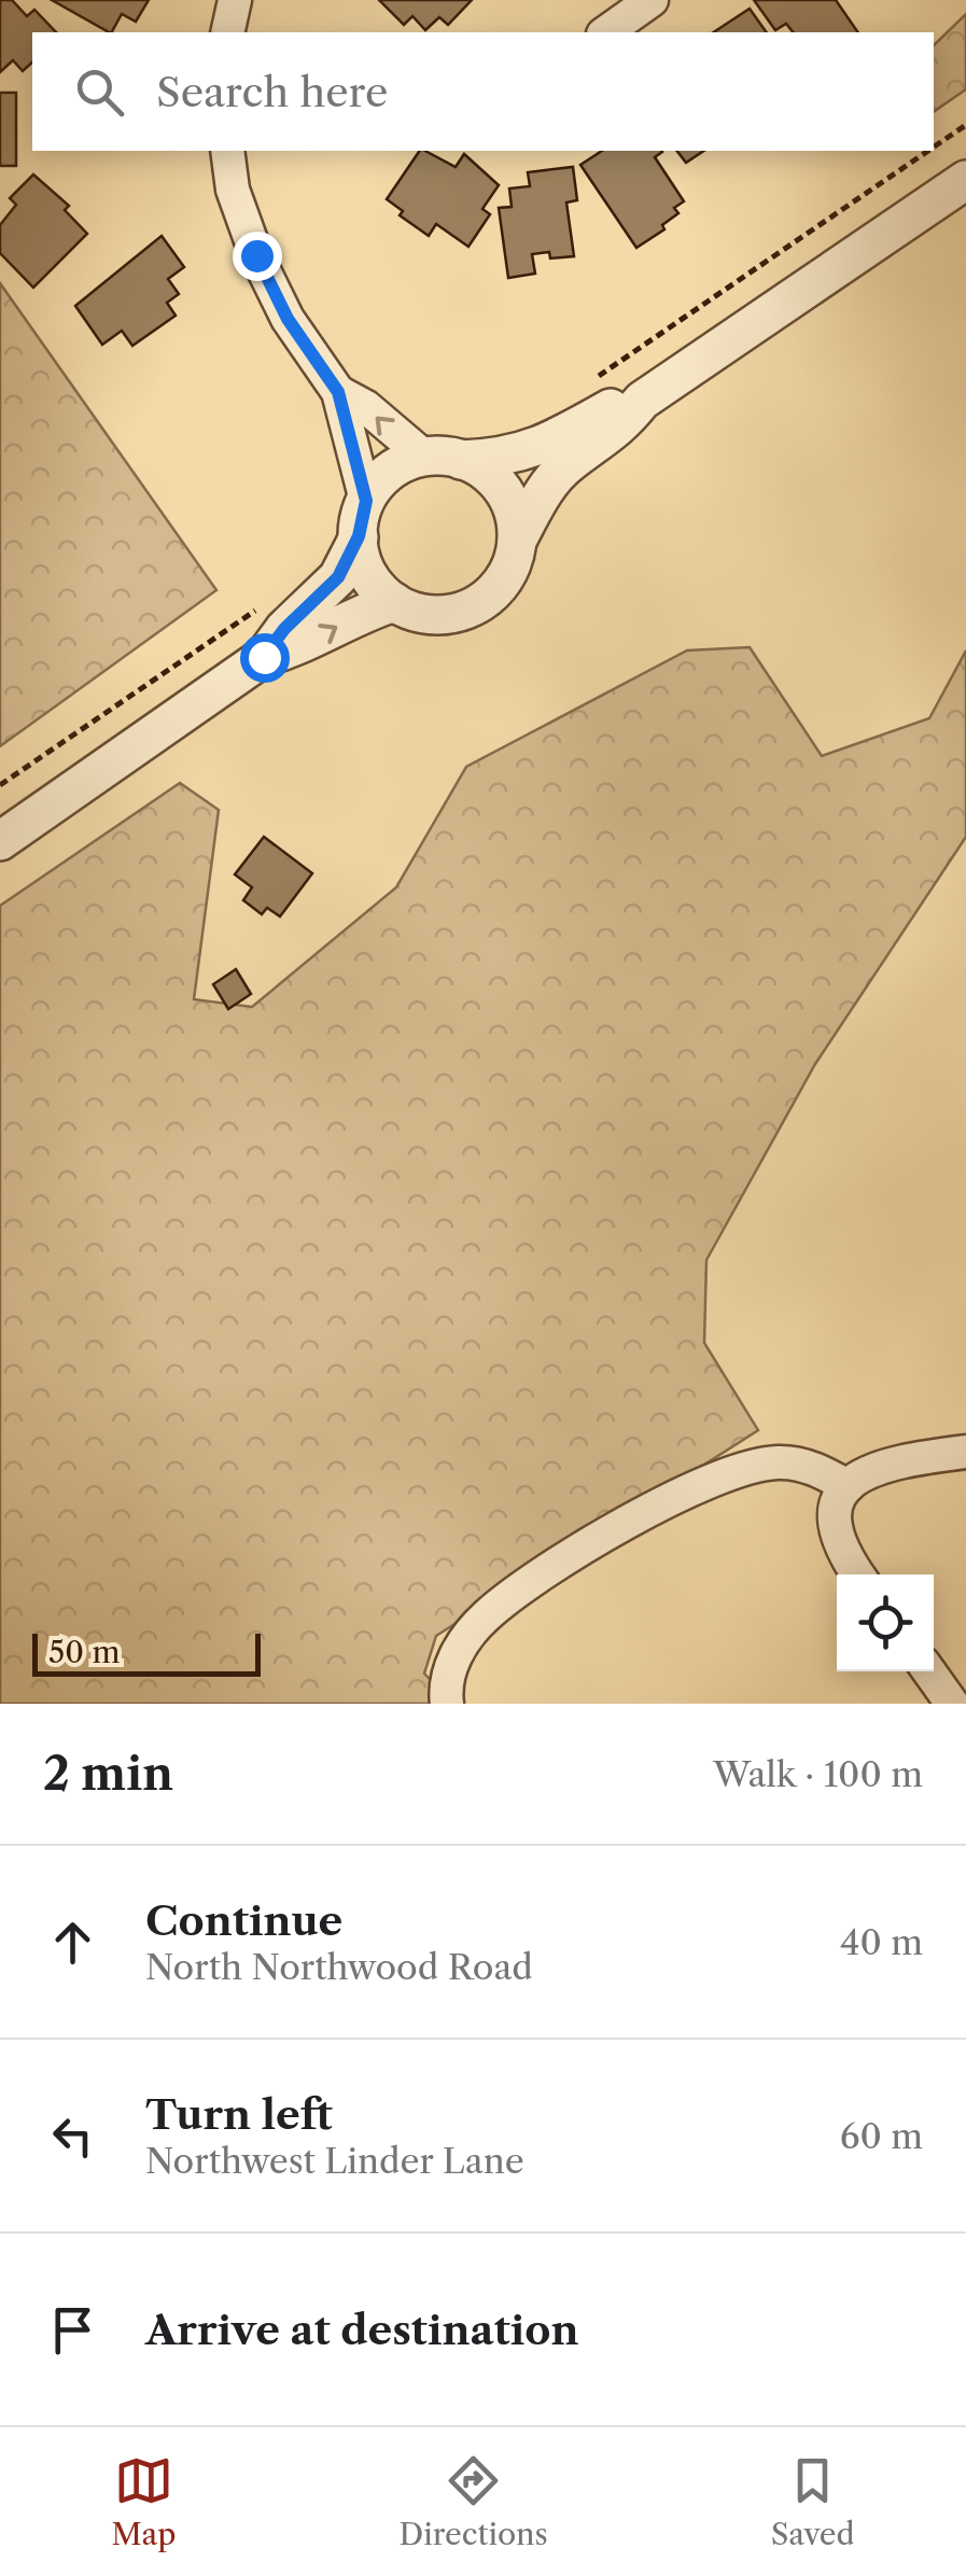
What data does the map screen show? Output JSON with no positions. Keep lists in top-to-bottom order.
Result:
{
  "scale_bar": "50 m",
  "page": {
    "search": "Search here",
    "scale": "50 m",
    "heading": ["2 min", "Walk · 100 m"],
    "list": [
      ["Continue", "North Northwood Road", "40 m"],
      ["Turn left", "Northwest Linder Lane", "60 m"],
      "Arrive at destination"
    ],
    "nav": ["Map", "Directions", "Saved"]
  }
}
